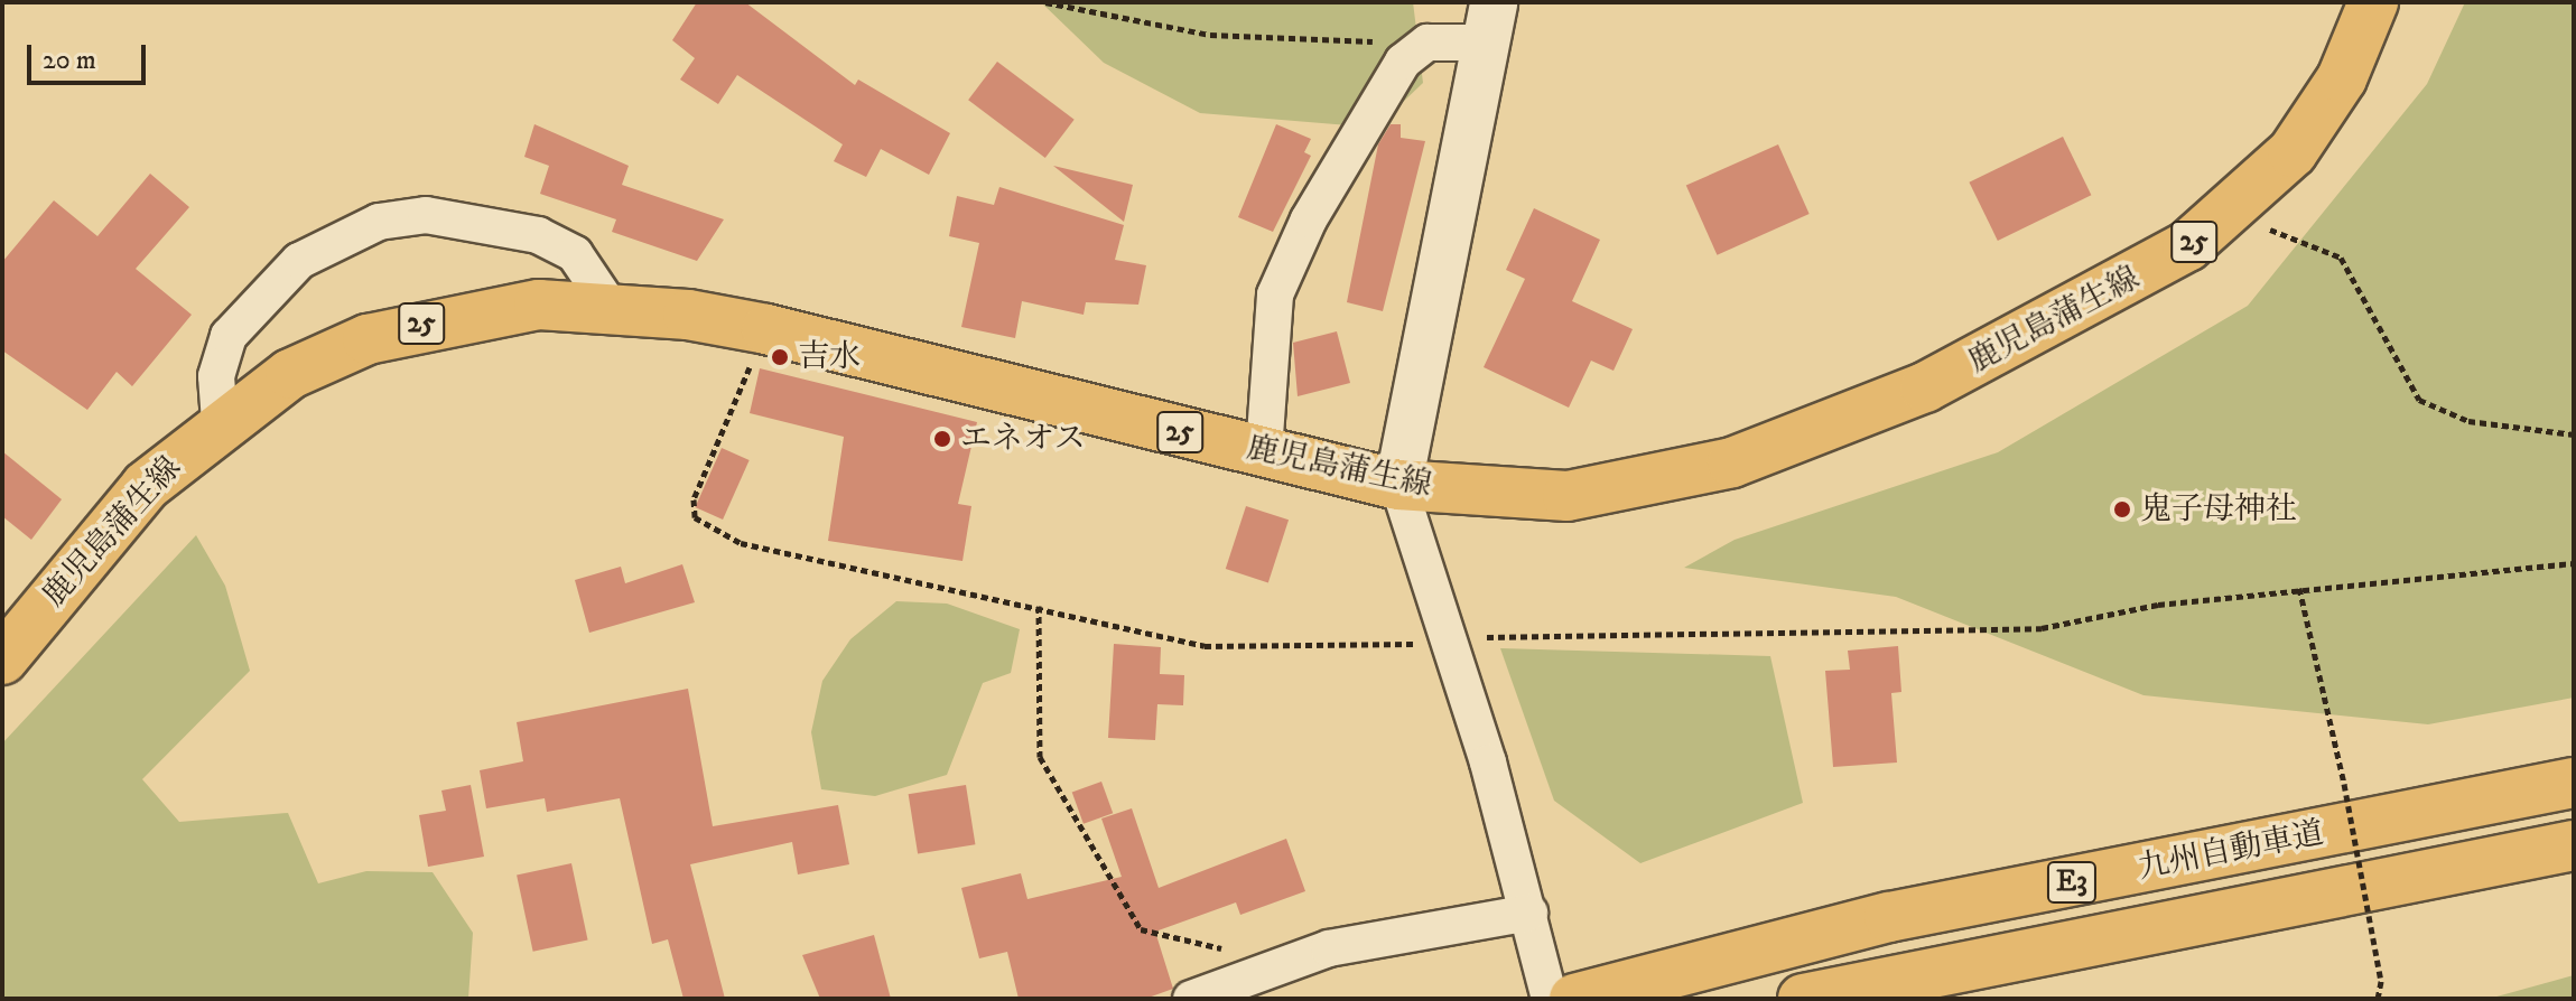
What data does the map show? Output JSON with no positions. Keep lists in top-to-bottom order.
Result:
{
  "streets": {
    "main road": [
      "25",
      "鹿児島蒲生線",
      "九州自動車道",
      "E3"
    ]
  },
  "places": ["吉水", "エネオス", "鬼子母神社"],
  "scale_bar": "20 m"
}
